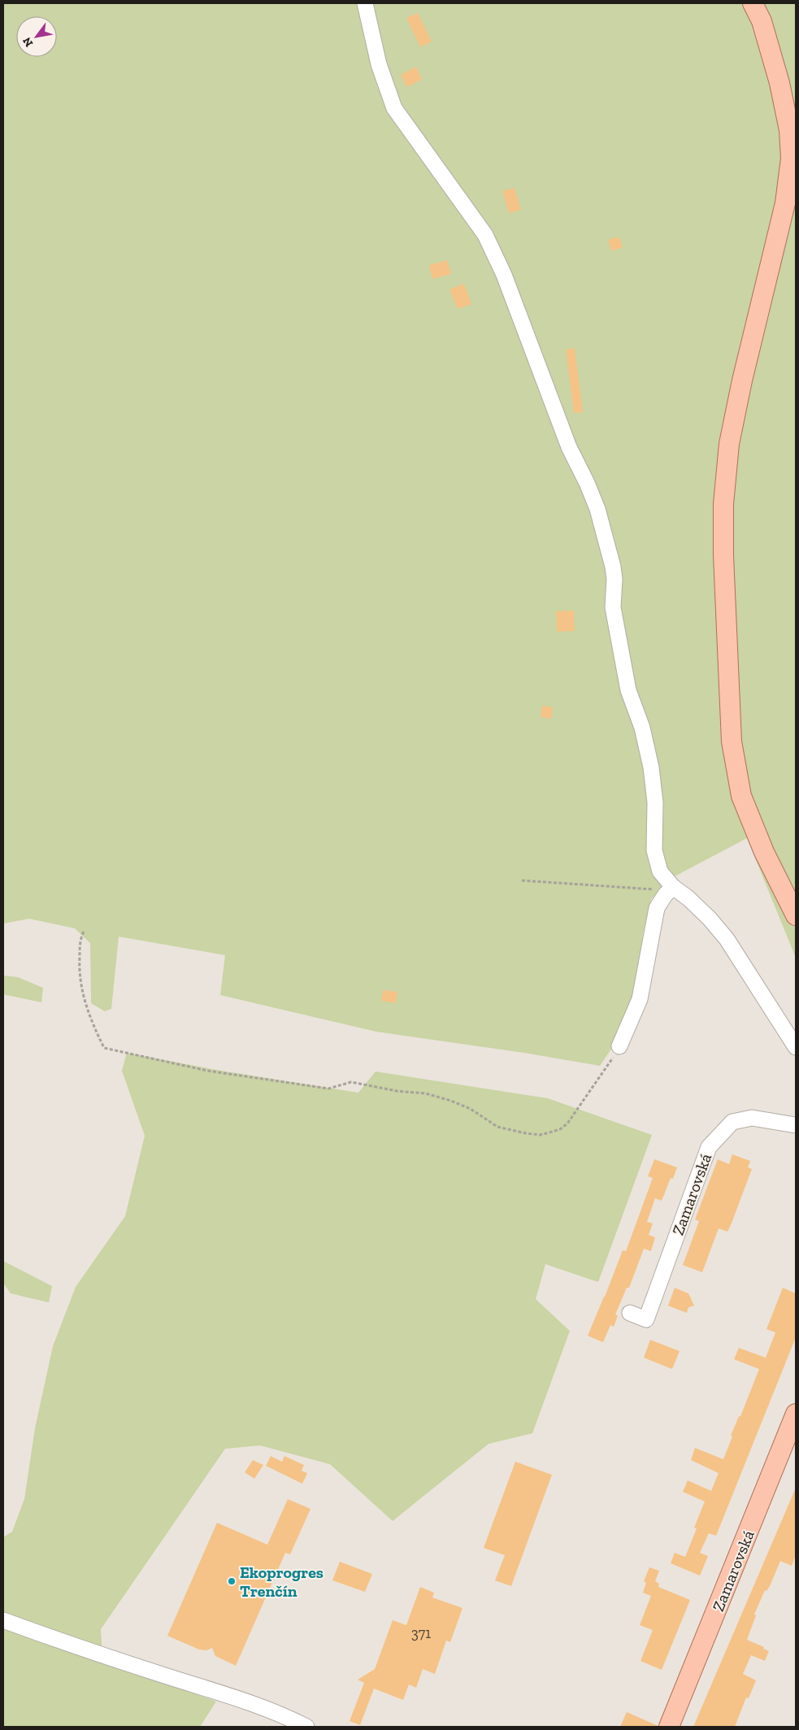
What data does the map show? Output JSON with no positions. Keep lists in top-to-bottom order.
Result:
{
  "streets": {
    "main road": ["Zamarovská"]
  },
  "places": ["Ekoprogres Trenčín"],
  "house_numbers": ["371"],
  "north": "bottom left"
}
